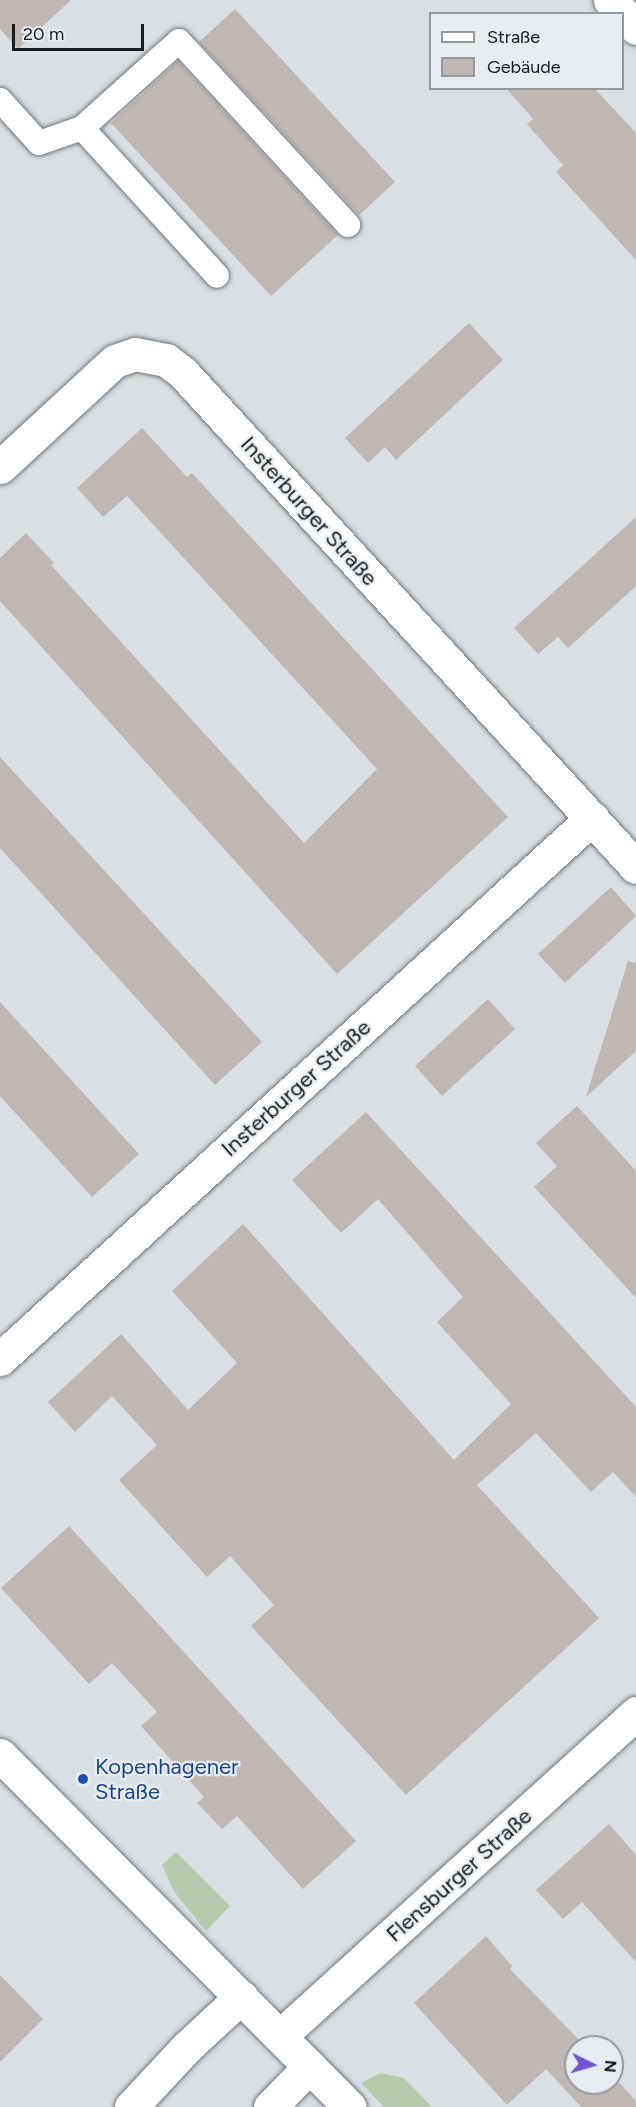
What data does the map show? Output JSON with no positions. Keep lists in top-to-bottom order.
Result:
{
  "streets": {
    "street": ["Insterburger Straße", "Flensburger Straße"]
  },
  "places": ["Kopenhagener Straße"],
  "legend": ["Straße", "Gebäude"],
  "scale_bar": "20 m",
  "north": "right"
}
